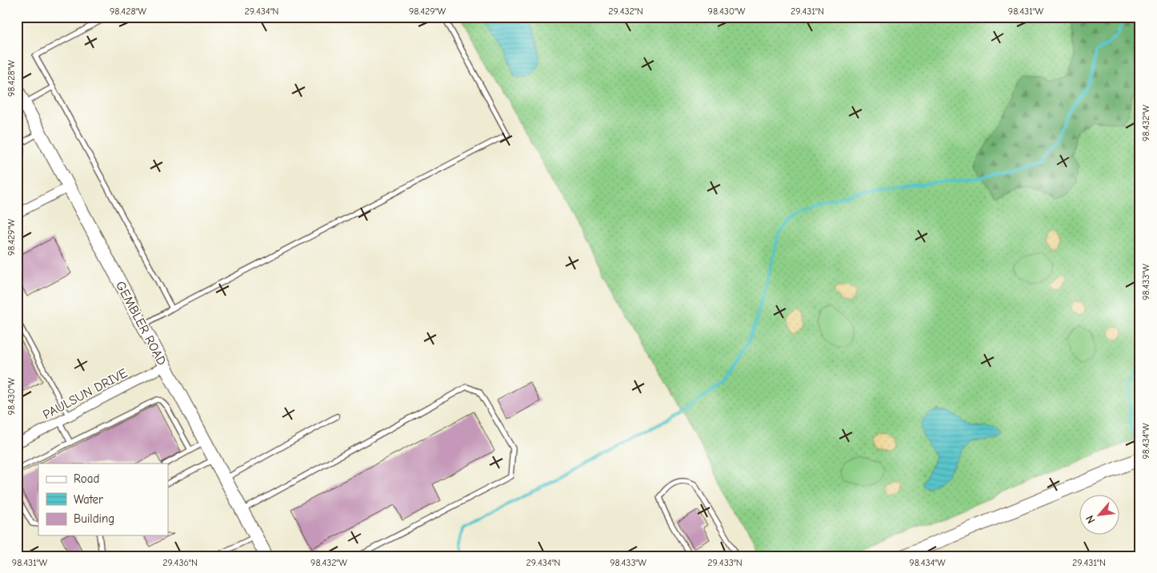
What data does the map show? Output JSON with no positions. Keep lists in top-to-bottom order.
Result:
{
  "streets": {
    "main road": ["GEMBLER ROAD"],
    "street": ["PAULSUN DRIVE"]
  },
  "crossings": [
    ["GEMBLER ROAD", "PAULSUN DRIVE"]
  ],
  "legend": ["Road", "Water", "Building"],
  "north": "bottom left",
  "coordinates": [
    "98.428°W",
    "29.434°N",
    "98.429°W",
    "29.432°N",
    "98.430°W",
    "29.431°N",
    "98.431°W",
    "98.432°W",
    "98.433°W",
    "98.434°W",
    "29.436°N",
    "29.433°N"
  ]
}
